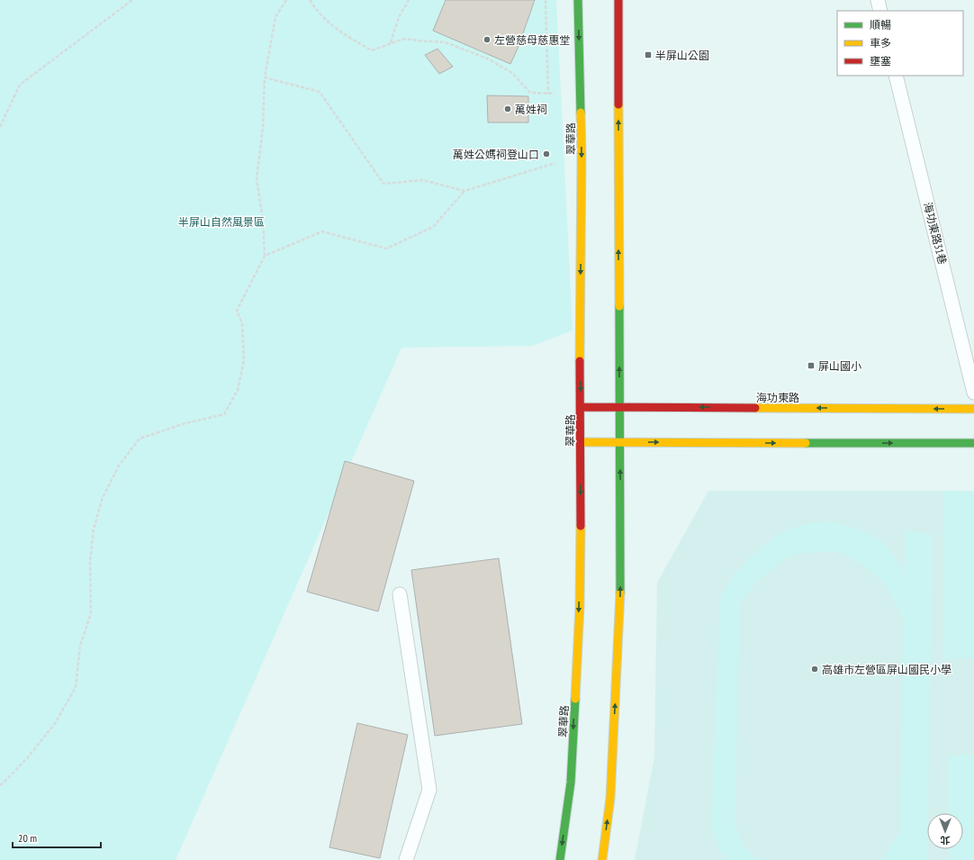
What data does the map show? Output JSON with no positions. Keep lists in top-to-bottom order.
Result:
{
  "streets": {
    "main road": ["翠華路", "海功東路"],
    "lane": ["海功東路31巷"]
  },
  "crossings": [
    ["翠華路", "海功東路"]
  ],
  "parks": ["半屏山自然風景區"],
  "places": {
    "other": [
      "左營慈母慈惠堂",
      "萬姓祠",
      "萬姓公媽祠登山口",
      "高雄市左營區屏山國民小學"
    ],
    "transit": ["半屏山公園", "屏山國小"]
  },
  "legend": ["順暢", "車多", "壅塞"],
  "scale_bar": "20 m",
  "north": "bottom"
}
